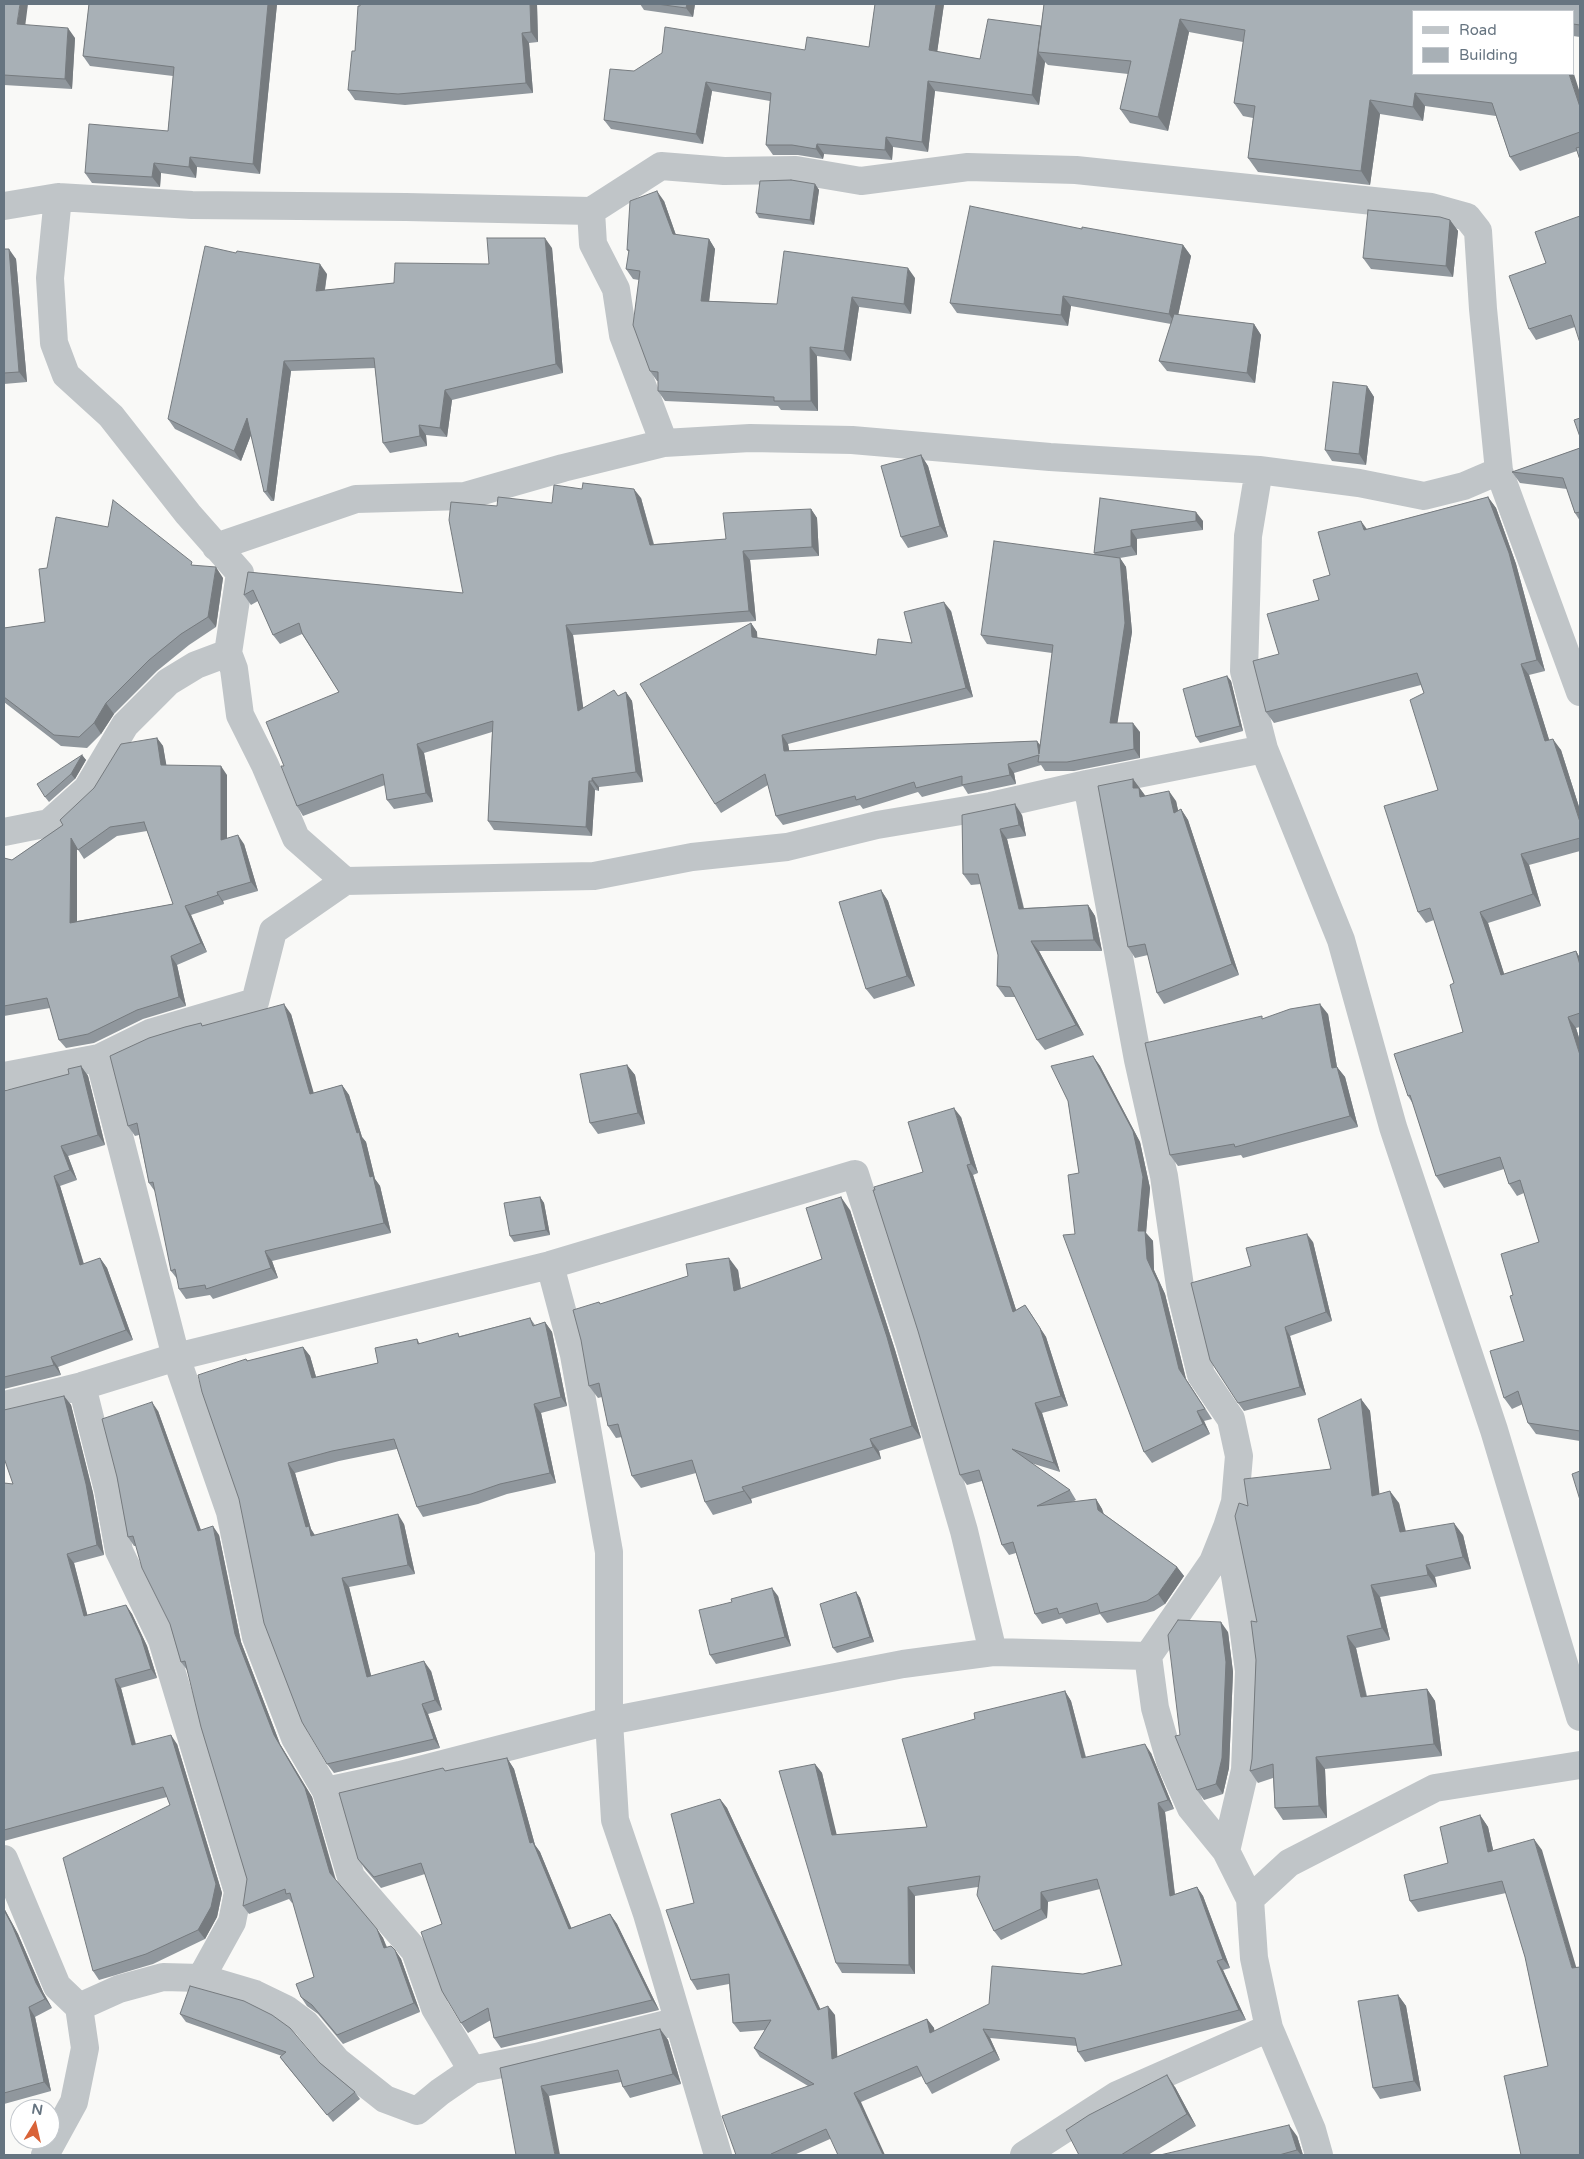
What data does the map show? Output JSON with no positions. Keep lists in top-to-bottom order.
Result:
{
  "legend": ["Road", "Building"],
  "north": "top"
}
